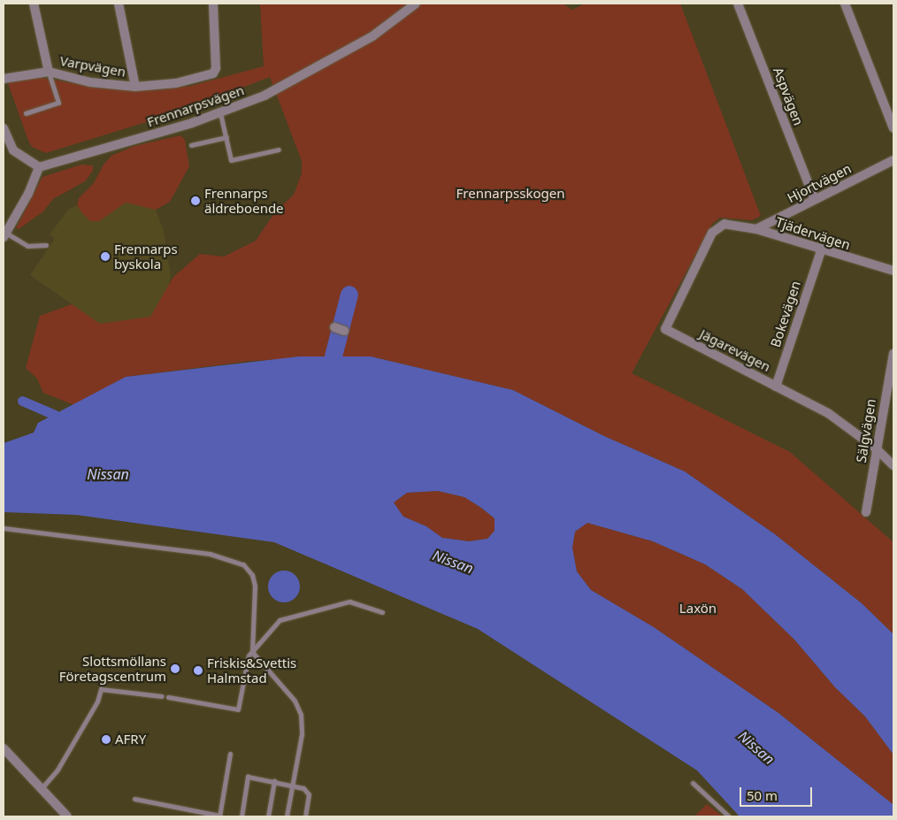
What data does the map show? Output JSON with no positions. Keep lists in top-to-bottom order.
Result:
{
  "streets": {
    "street": [
      "Varpvägen",
      "Aspvägen",
      "Frennarpsvägen",
      "Hjortvägen",
      "Tjädervägen",
      "Bokevägen",
      "Jägarevägen",
      "Sälgvägen"
    ]
  },
  "crossings": [
    ["Aspvägen", "Hjortvägen"],
    ["Hjortvägen", "Tjädervägen"],
    ["Tjädervägen", "Bokevägen"],
    ["Tjädervägen", "Jägarevägen"],
    ["Bokevägen", "Jägarevägen"],
    ["Jägarevägen", "Sälgvägen"]
  ],
  "water": ["Nissan"],
  "parks": ["Frennarpsskogen", "Laxön"],
  "places": [
    "Frennarps äldreboende",
    "Frennarps byskola",
    "Slottsmöllans Företagscentrum",
    "Friskis&Svettis Halmstad",
    "AFRY"
  ],
  "scale_bar": "50 m"
}
